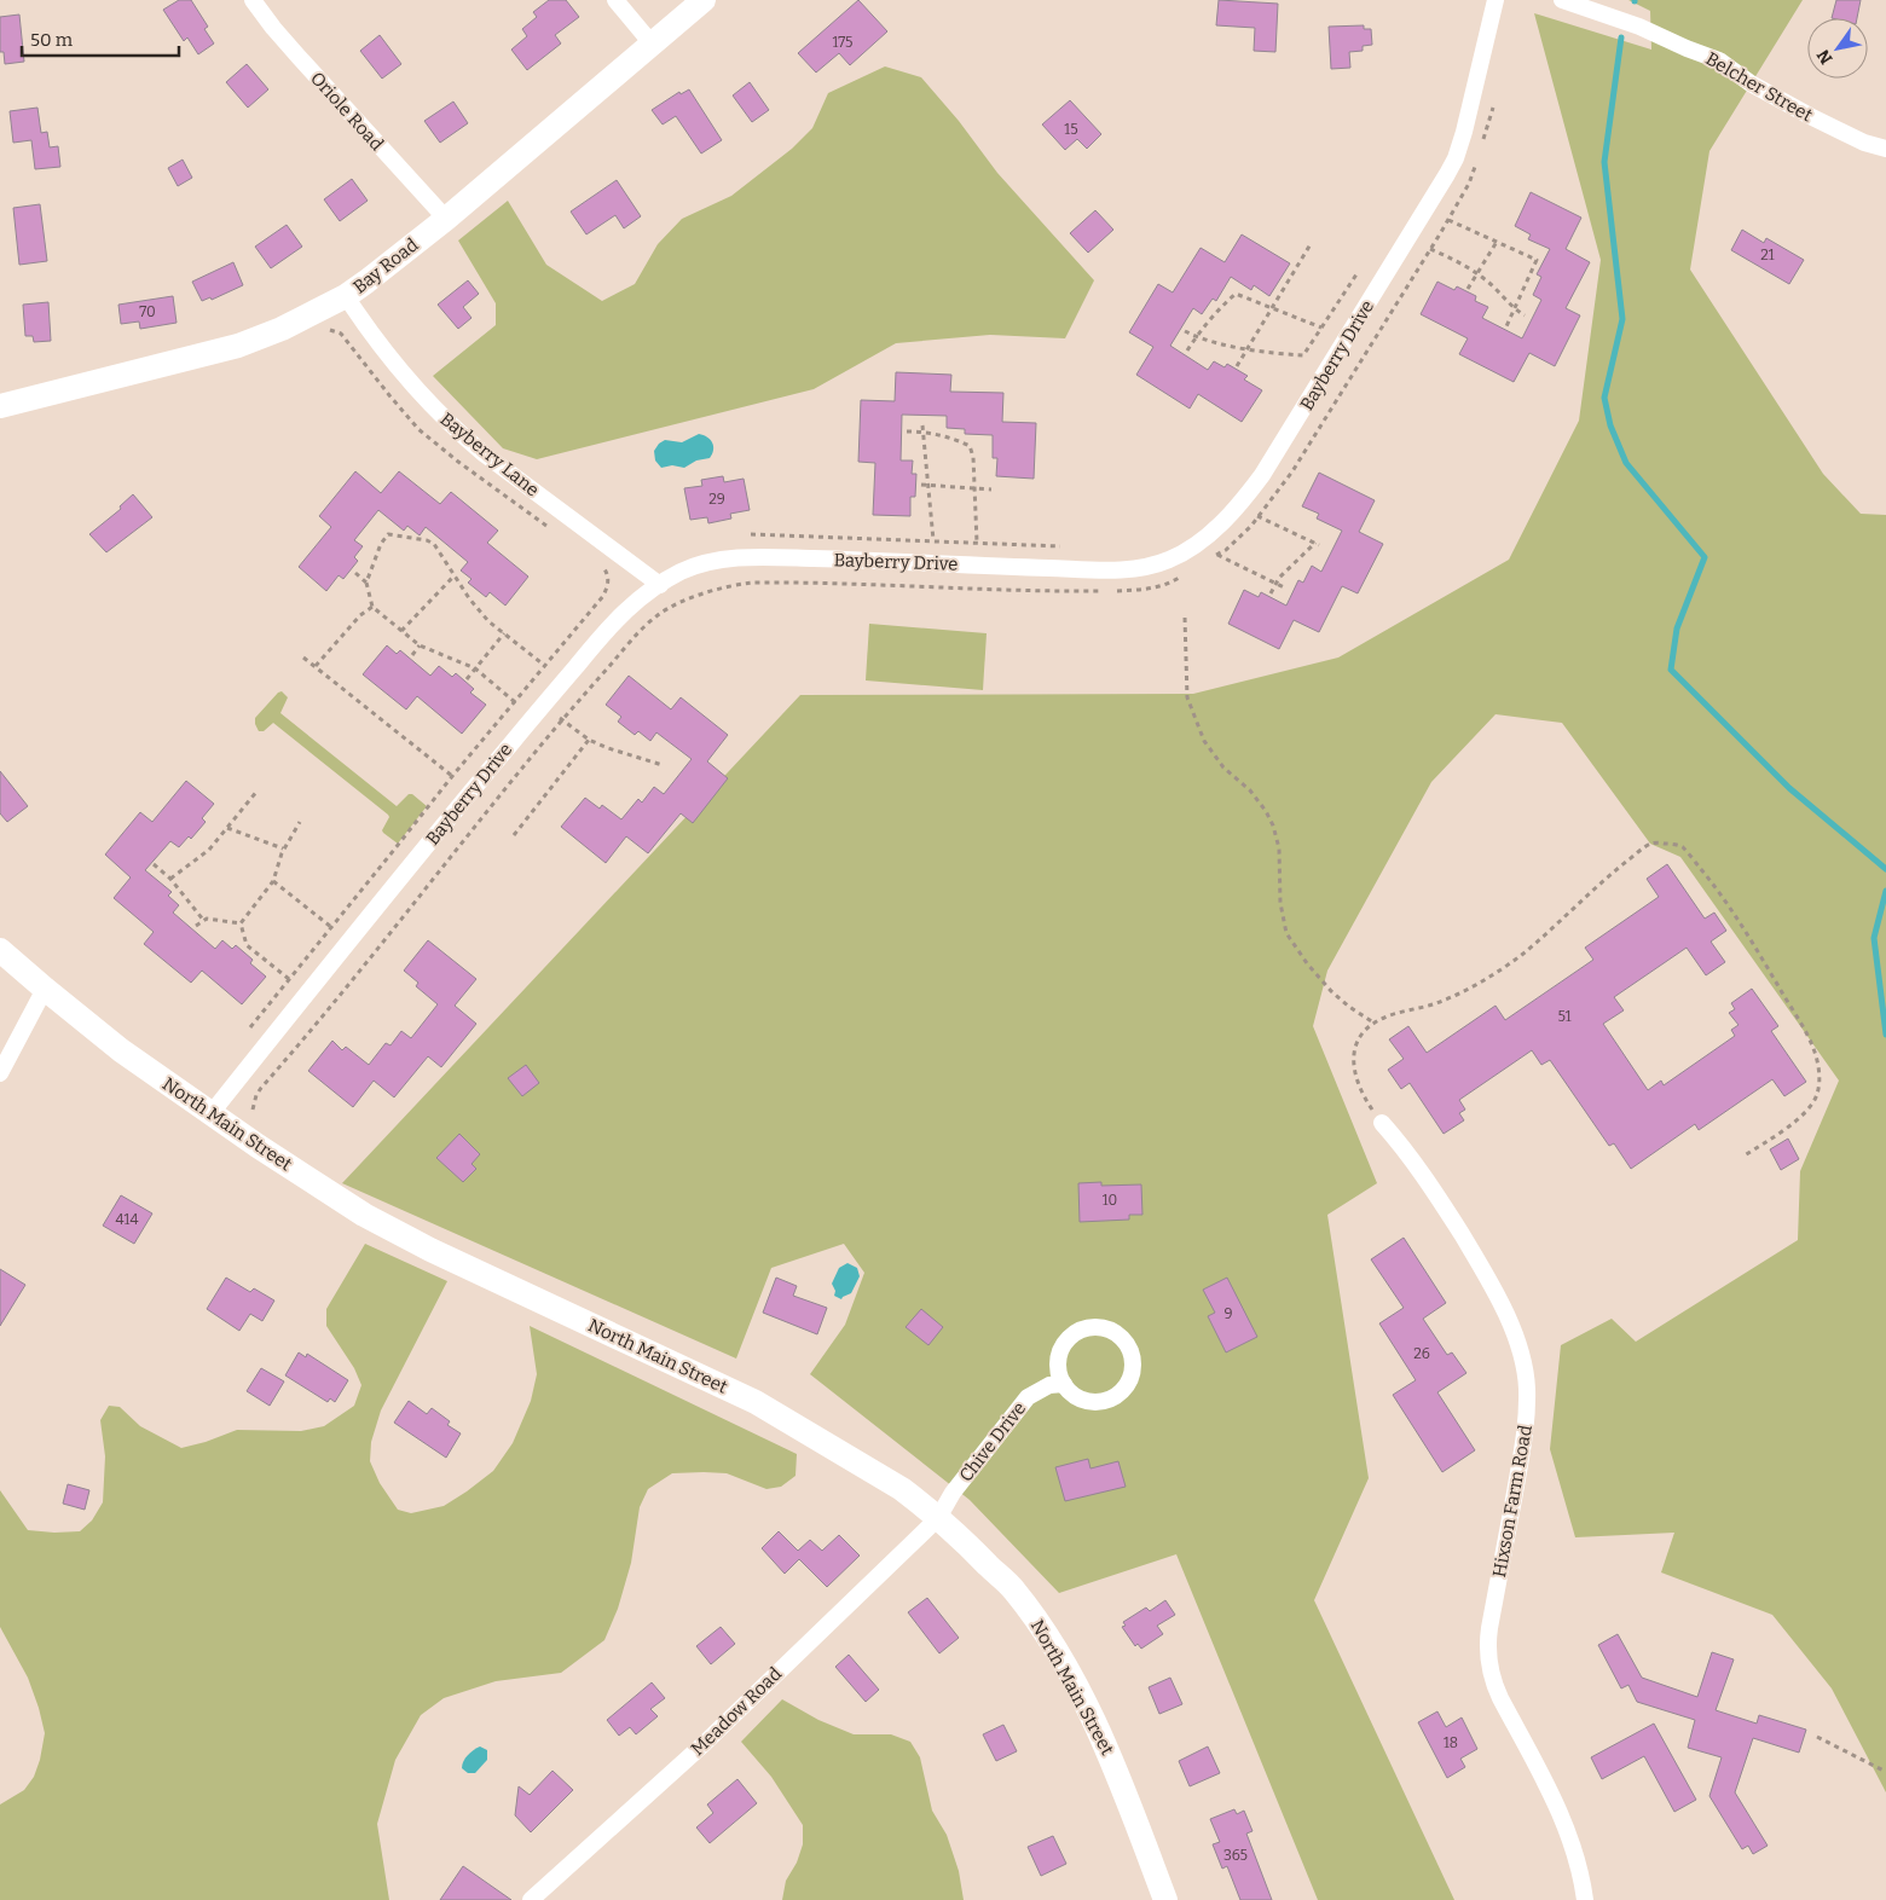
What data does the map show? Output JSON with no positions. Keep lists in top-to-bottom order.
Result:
{
  "streets": {
    "main road": ["Bay Road", "North Main Street"],
    "street": [
      "Belcher Street",
      "Oriole Road",
      "Bayberry Drive",
      "Bayberry Lane",
      "Chive Drive",
      "Hixson Farm Road",
      "Meadow Road"
    ]
  },
  "crossings": [
    ["Oriole Road", "Bay Road"],
    ["Bay Road", "Bayberry Lane"],
    ["Bayberry Drive", "Bayberry Lane"],
    ["Bayberry Drive", "North Main Street"],
    ["North Main Street", "Chive Drive"],
    ["North Main Street", "Meadow Road"],
    ["Chive Drive", "Meadow Road"]
  ],
  "house_numbers": [
    "175",
    "15",
    "21",
    "70",
    "29",
    "51",
    "10",
    "414",
    "9",
    "26",
    "18",
    "365"
  ],
  "scale_bar": "50 m",
  "north": "bottom left"
}
